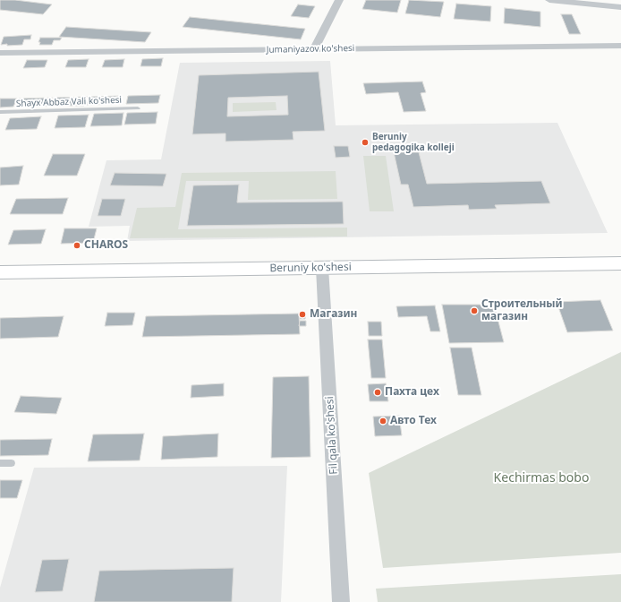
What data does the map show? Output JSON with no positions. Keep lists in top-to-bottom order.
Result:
{
  "streets": {
    "main road": ["Beruniy ko'shesi"],
    "street": ["Jumaniyazov ko'shesi", "Fil qala ko'shesi"],
    "lane": ["Shayx Abbaz Vali ko'shesi"]
  },
  "crossings": [
    ["Beruniy ko'shesi", "Fil qala ko'shesi"]
  ],
  "parks": ["Kechirmas bobo"],
  "places": [
    "Beruniy pedagogika kolleji",
    "CHAROS",
    "Строительный магазин",
    "Магазин",
    "Пахта цех",
    "Авто Тех"
  ]
}
